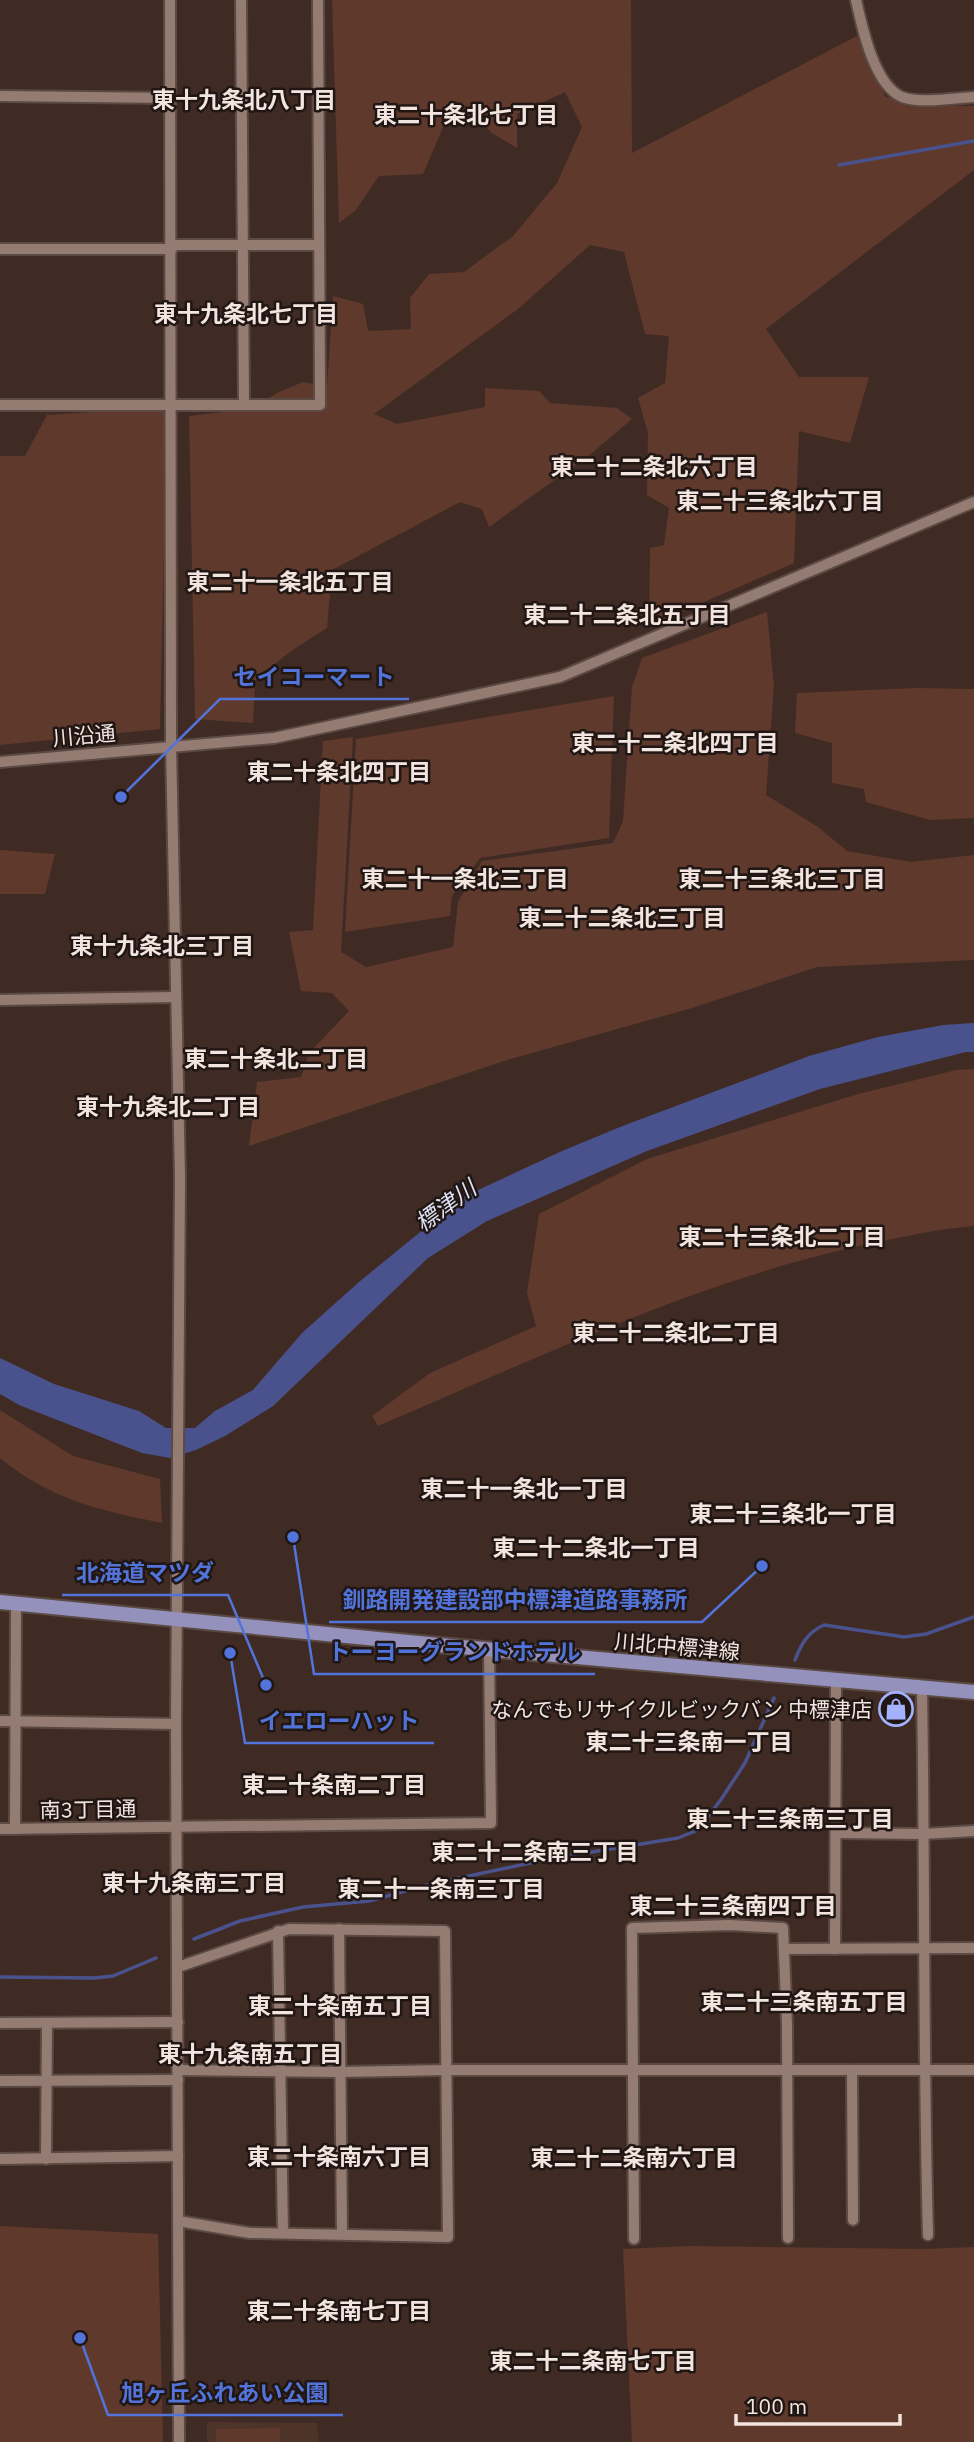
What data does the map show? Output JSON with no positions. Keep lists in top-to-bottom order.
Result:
{
  "streets": {
    "main road": ["川北中標津線"],
    "street": ["川沿通", "南3丁目通"]
  },
  "crossings": [
    ["川北中標津線", "南3丁目通"]
  ],
  "districts": [
    "東十九条北八丁目",
    "東二十条北七丁目",
    "東十九条北七丁目",
    "東二十二条北六丁目",
    "東二十三条北六丁目",
    "東二十一条北五丁目",
    "東二十二条北五丁目",
    "東二十二条北四丁目",
    "東二十条北四丁目",
    "東二十一条北三丁目",
    "東二十三条北三丁目",
    "東二十二条北三丁目",
    "東十九条北三丁目",
    "東二十条北二丁目",
    "東十九条北二丁目",
    "東二十三条北二丁目",
    "東二十二条北二丁目",
    "東二十一条北一丁目",
    "東二十三条北一丁目",
    "東二十二条北一丁目",
    "東二十三条南一丁目",
    "東二十条南二丁目",
    "東二十三条南三丁目",
    "東二十二条南三丁目",
    "東十九条南三丁目",
    "東二十一条南三丁目",
    "東二十三条南四丁目",
    "東二十三条南五丁目",
    "東二十条南五丁目",
    "東十九条南五丁目",
    "東二十条南六丁目",
    "東二十二条南六丁目",
    "東二十条南七丁目",
    "東二十二条南七丁目"
  ],
  "water": ["標津川"],
  "places": {
    "other": [
      "セイコーマート",
      "トーヨーグランドホテル",
      "釧路開発建設部中標津道路事務所",
      "イエローハット",
      "北海道マツダ",
      "旭ヶ丘ふれあい公園"
    ],
    "shop": ["なんでもリサイクルビックバン 中標津店"]
  },
  "scale_bar": "100 m"
}
